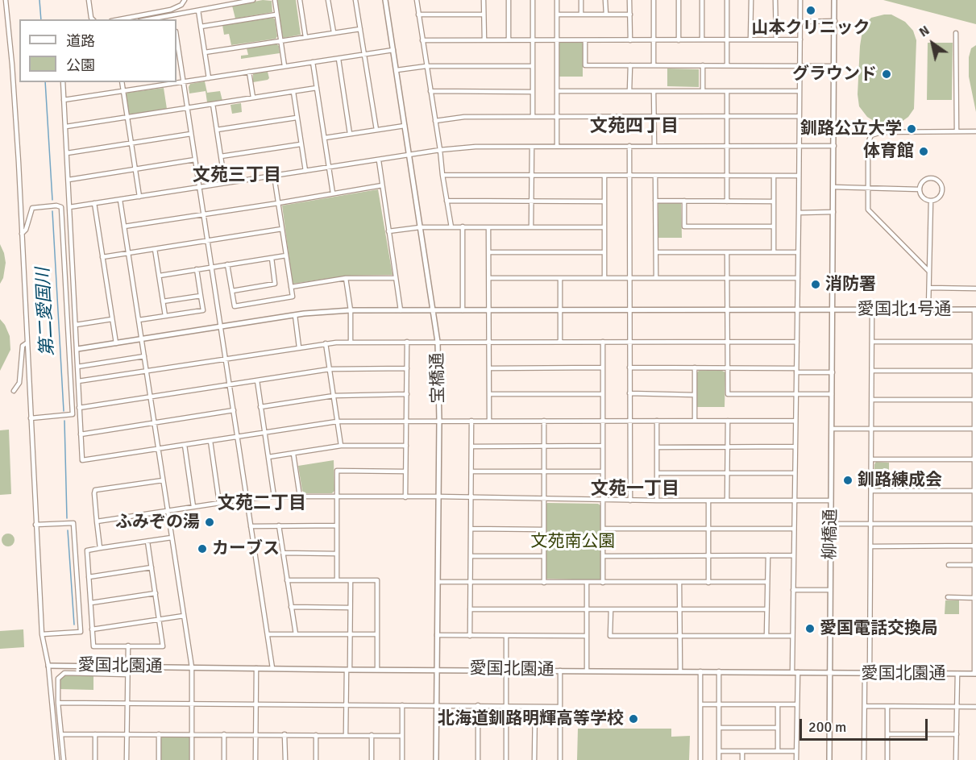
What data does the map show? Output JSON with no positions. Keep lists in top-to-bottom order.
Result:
{
  "streets": {
    "street": [
      "愛国北1号通",
      "宝橋通",
      "柳橋通",
      "愛国北園通"
    ]
  },
  "crossings": [
    ["愛国北1号通", "宝橋通"],
    ["愛国北1号通", "柳橋通"],
    ["宝橋通", "愛国北園通"],
    ["柳橋通", "愛国北園通"]
  ],
  "districts": [
    "文苑四丁目",
    "文苑三丁目",
    "文苑一丁目",
    "文苑二丁目"
  ],
  "water": ["第二愛国川"],
  "parks": ["文苑南公園"],
  "places": [
    "山本クリニック",
    "グラウンド",
    "釧路公立大学",
    "体育館",
    "消防署",
    "釧路練成会",
    "ふみぞの湯",
    "カーブス",
    "愛国電話交換局",
    "北海道釧路明輝高等学校"
  ],
  "legend": ["道路", "公園"],
  "scale_bar": "200 m",
  "north": "top left"
}
